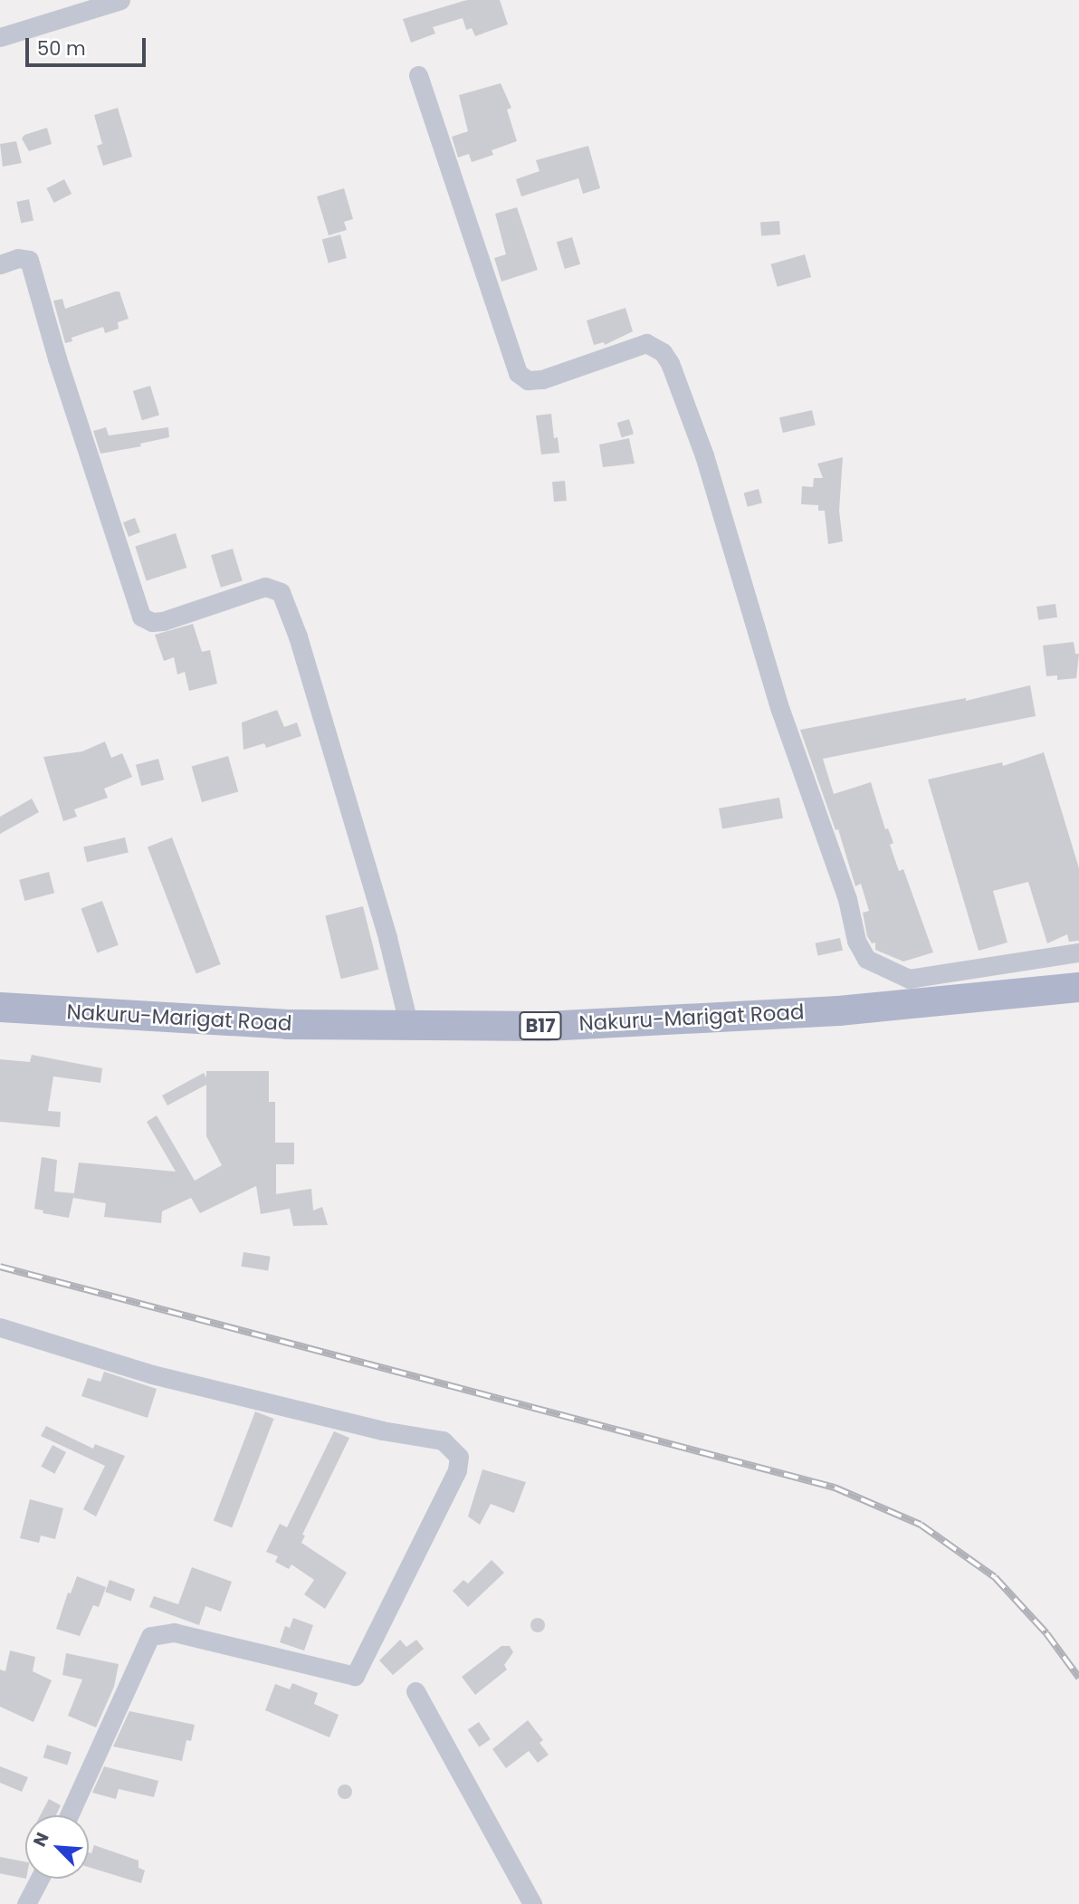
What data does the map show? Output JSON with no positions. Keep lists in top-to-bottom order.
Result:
{
  "streets": {
    "main road": ["Nakuru-Marigat Road", "B17"]
  },
  "scale_bar": "50 m",
  "north": "top left"
}
